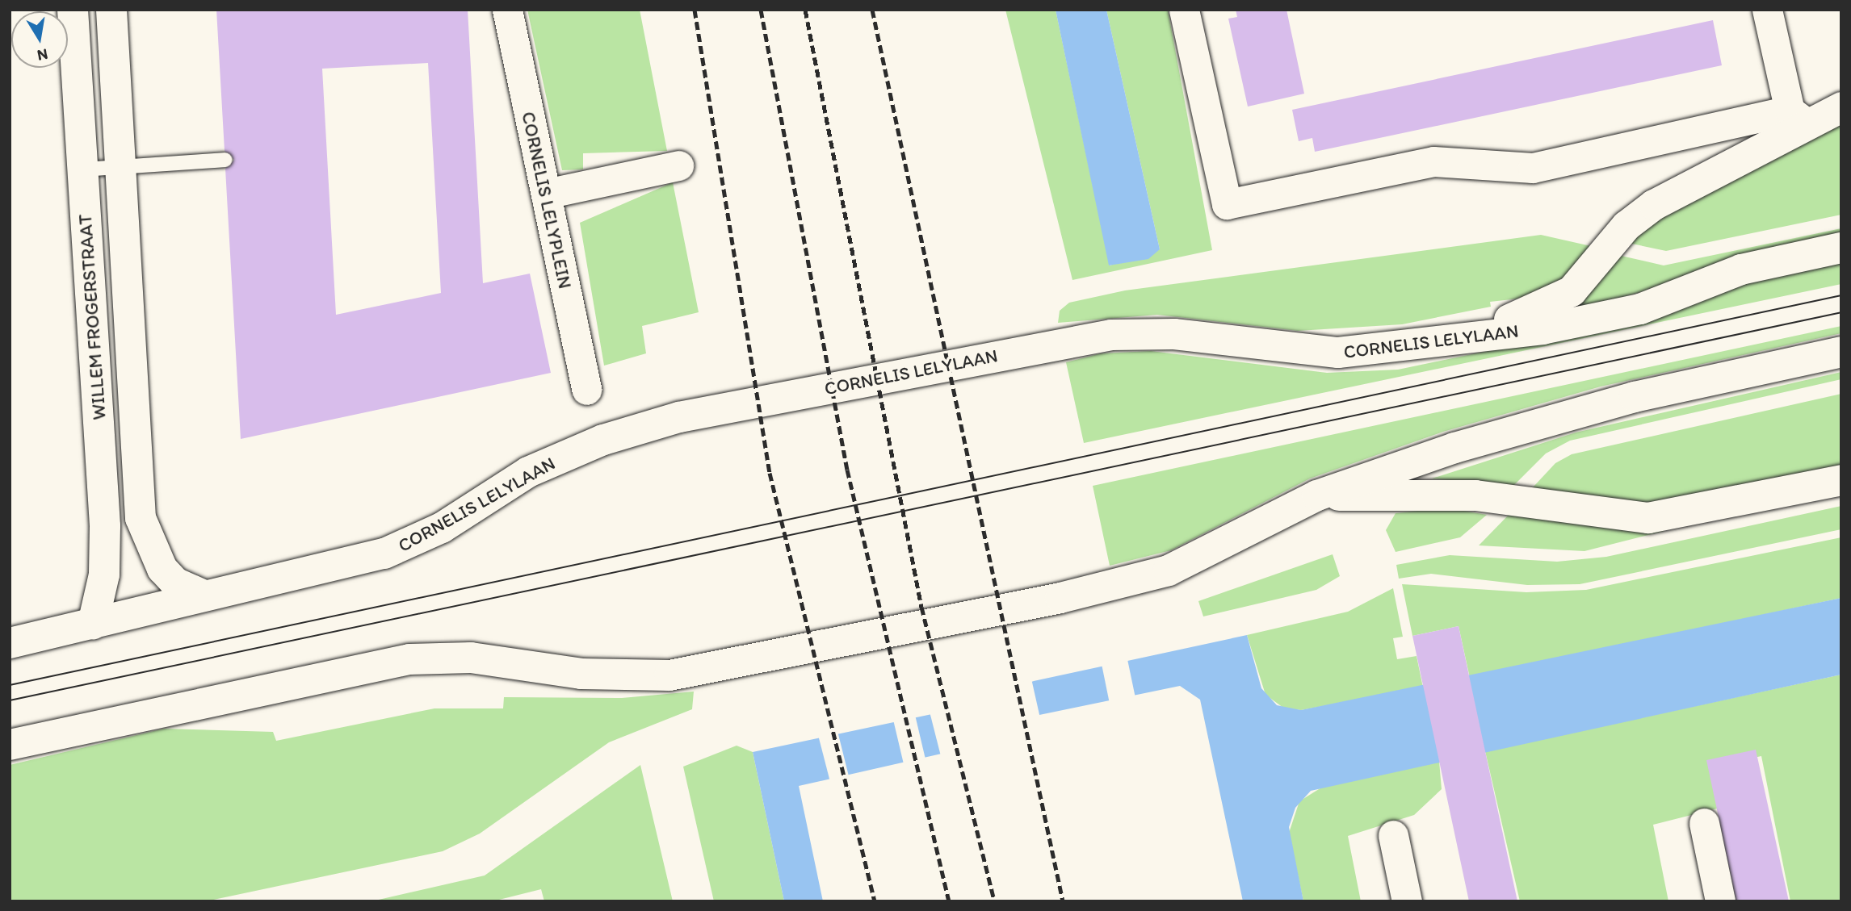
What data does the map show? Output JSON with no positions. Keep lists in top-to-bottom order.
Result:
{
  "streets": {
    "main road": ["WILLEM FROGERSTRAAT", "CORNELIS LELYLAAN"],
    "street": ["CORNELIS LELYPLEIN"]
  },
  "crossings": [
    ["WILLEM FROGERSTRAAT", "CORNELIS LELYLAAN"]
  ],
  "north": "bottom"
}
